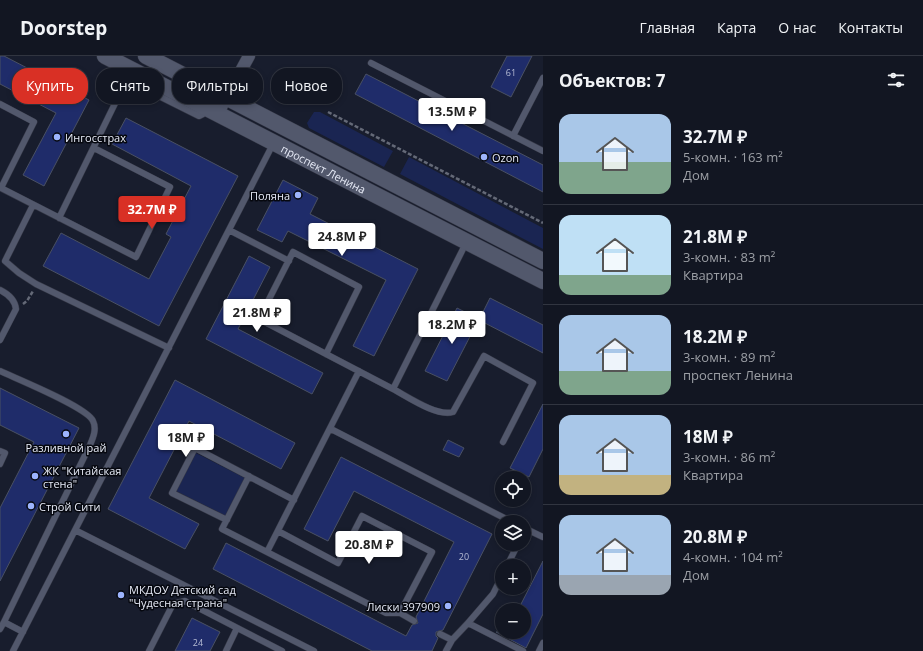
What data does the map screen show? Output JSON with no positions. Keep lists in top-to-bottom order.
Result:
{
  "streets": {
    "main road": ["проспект Ленина"]
  },
  "places": [
    "Ингосстрах",
    "Ozon",
    "Поляна",
    "Разливной рай",
    "ЖК \"Китайская стена\"",
    "Строй Сити",
    "МКДОУ Детский сад \"Чудесная страна\"",
    "Лиски 397909"
  ],
  "house_numbers": ["61", "20", "24"],
  "page": {
    "header": "Doorstep",
    "nav": [
      "Главная",
      "Карта",
      "О нас",
      "Контакты"
    ],
    "heading": "Объектов: 7",
    "chip": [
      "Купить",
      "Снять",
      "Фильтры",
      "Новое"
    ],
    "price": [
      "13.5M ₽",
      "32.7M ₽",
      "24.8M ₽",
      "21.8M ₽",
      "18.2M ₽",
      "18M ₽",
      "20.8M ₽"
    ],
    "list": [
      {
        "name": "32.7M ₽",
        "note": "5-комн. · 163 m² · Дом"
      },
      {
        "name": "21.8M ₽",
        "note": "3-комн. · 83 m² · Квартира"
      },
      {
        "name": "18.2M ₽",
        "note": "3-комн. · 89 m² · проспект Ленина"
      },
      {
        "name": "18M ₽",
        "note": "3-комн. · 86 m² · Квартира"
      },
      {
        "name": "20.8M ₽",
        "note": "4-комн. · 104 m² · Дом"
      }
    ],
    "map_buttons": ["+", "−"]
  }
}
